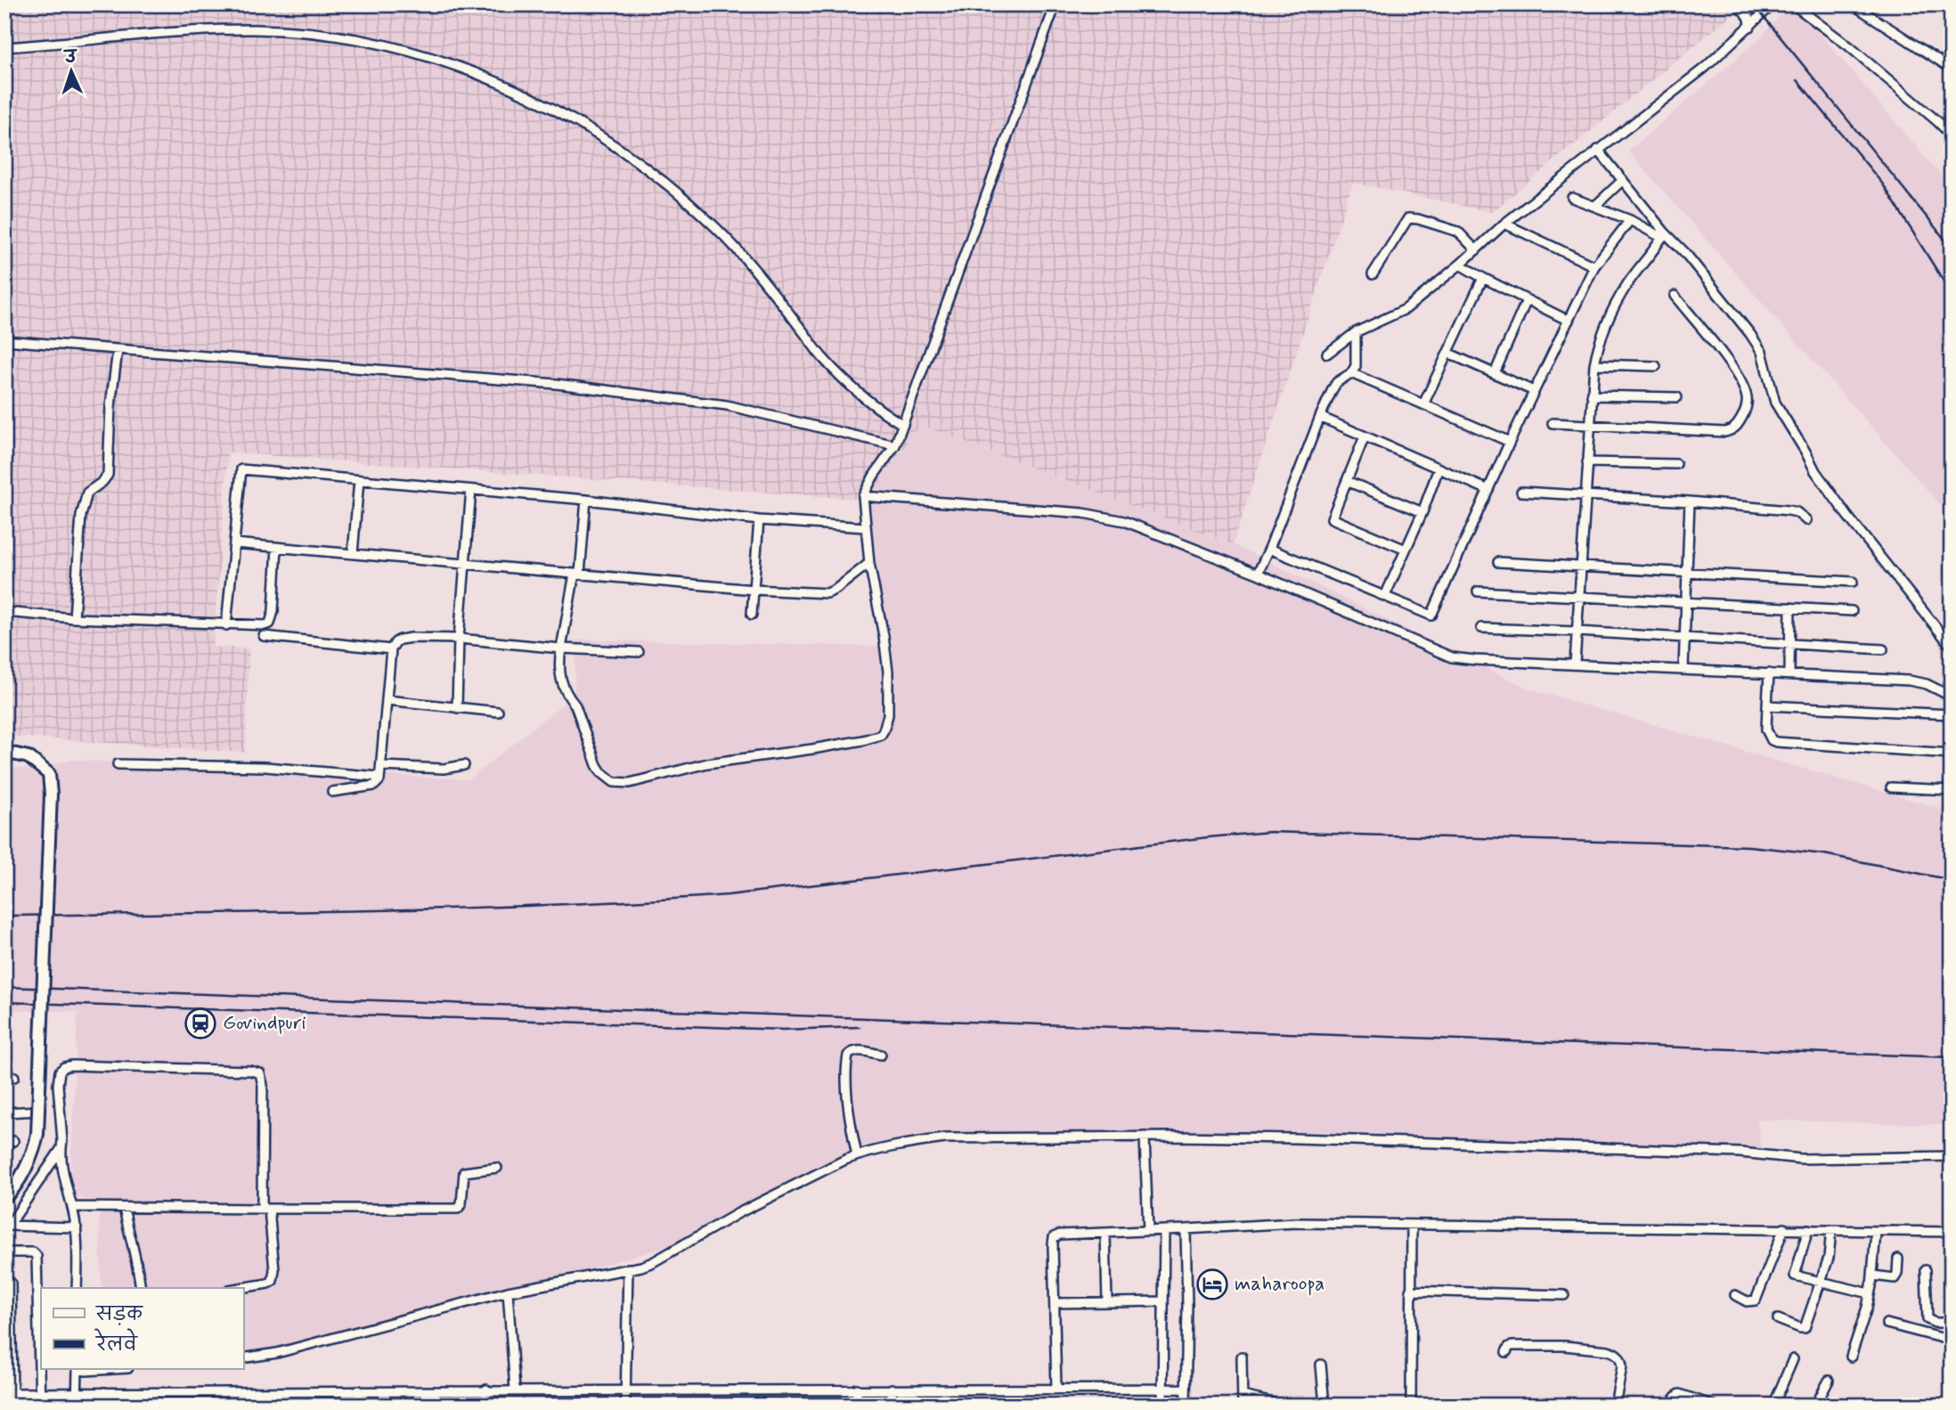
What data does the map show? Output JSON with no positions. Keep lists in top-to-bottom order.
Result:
{
  "places": {
    "station": ["Govindpuri"],
    "hotel": ["maharoopa"]
  },
  "legend": ["सड़क", "रेलवे"],
  "north": "top"
}
